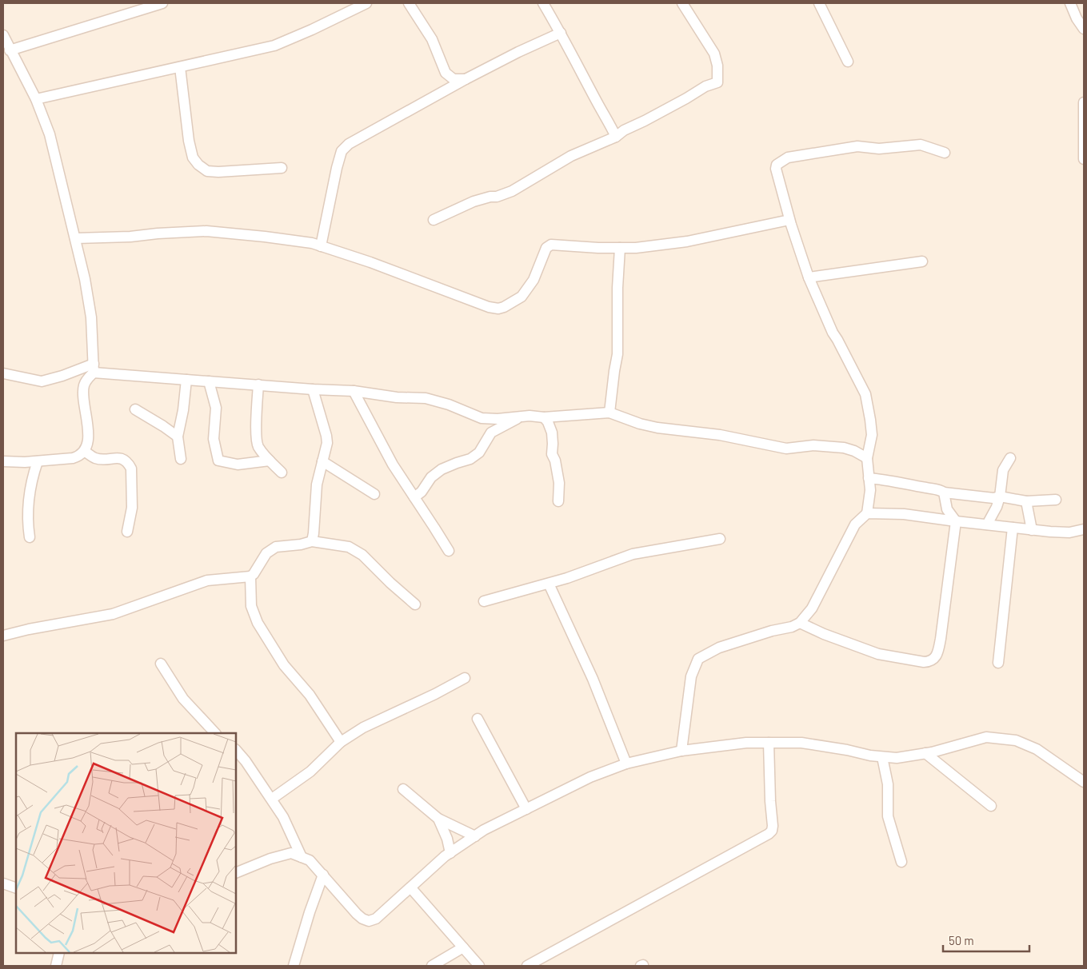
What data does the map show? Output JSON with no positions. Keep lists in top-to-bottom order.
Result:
{
  "scale_bar": "50 m"
}
